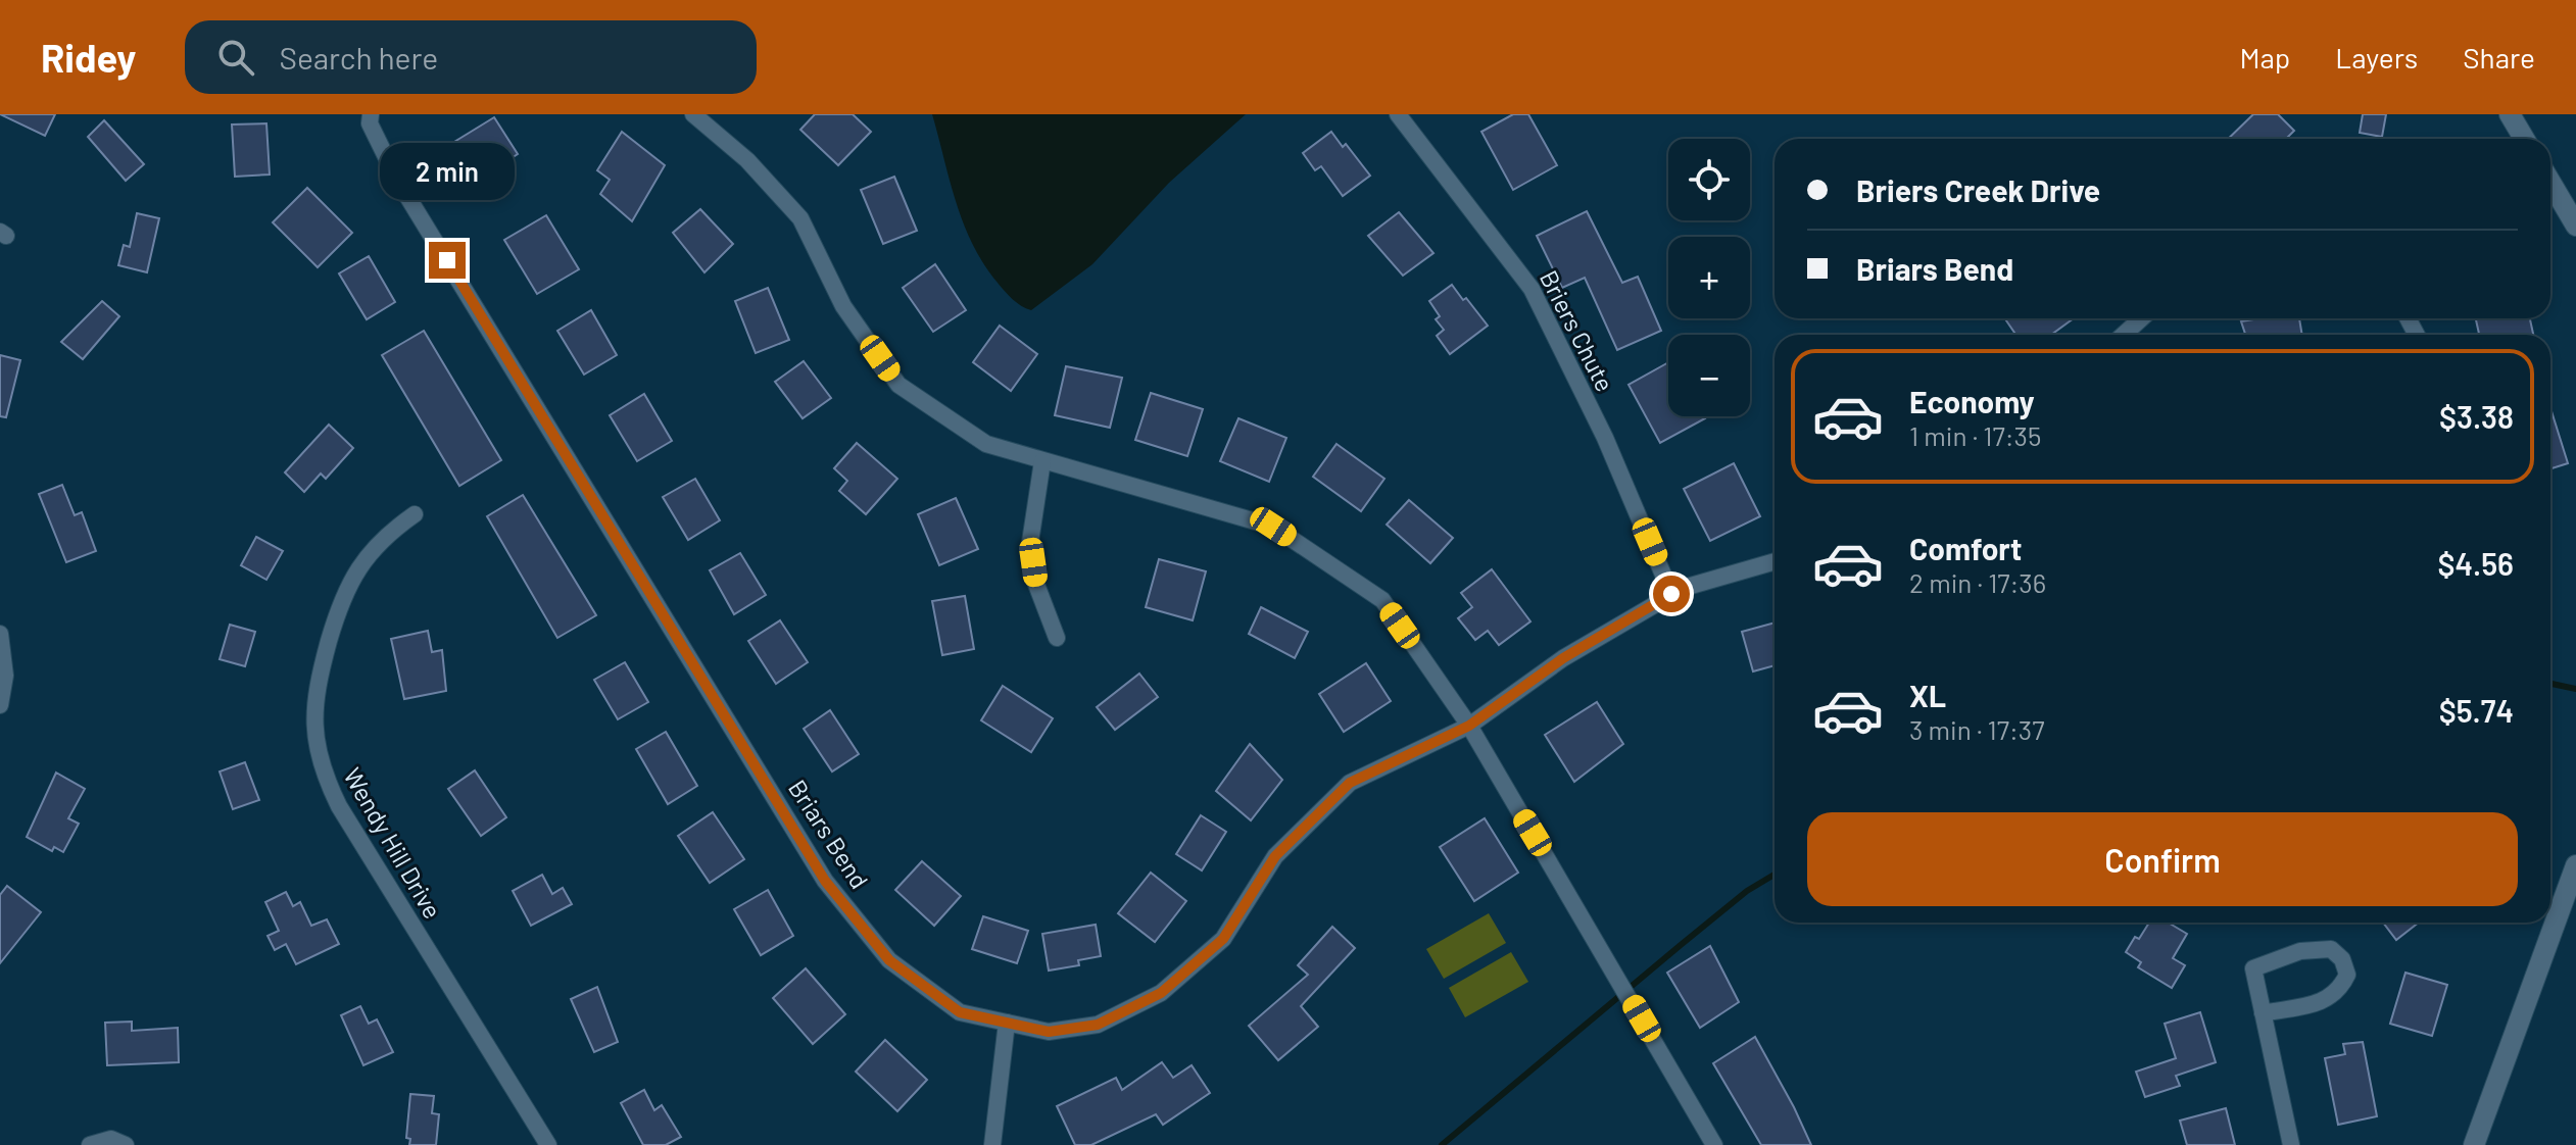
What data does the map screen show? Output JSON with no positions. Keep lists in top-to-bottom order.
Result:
{
  "streets": {
    "street": ["Briers Chute", "Briars Bend", "Wendy Hill Drive"]
  },
  "crossings": [
    ["Briers Chute", "Briars Bend"]
  ],
  "page": {
    "header": "Ridey",
    "search": "Search here",
    "nav": ["Map", "Layers", "Share"],
    "map_buttons": ["+", "−"],
    "banner": ["Briers Creek Drive", "Briars Bend"],
    "bubble": "2 min",
    "list": [
      {
        "name": "Economy",
        "note": "1 min · 17:35",
        "value": "$3.38"
      },
      {
        "name": "Comfort",
        "note": "2 min · 17:36",
        "value": "$4.56"
      },
      {
        "name": "XL",
        "note": "3 min · 17:37",
        "value": "$5.74"
      }
    ],
    "buttons": "Confirm"
  }
}
